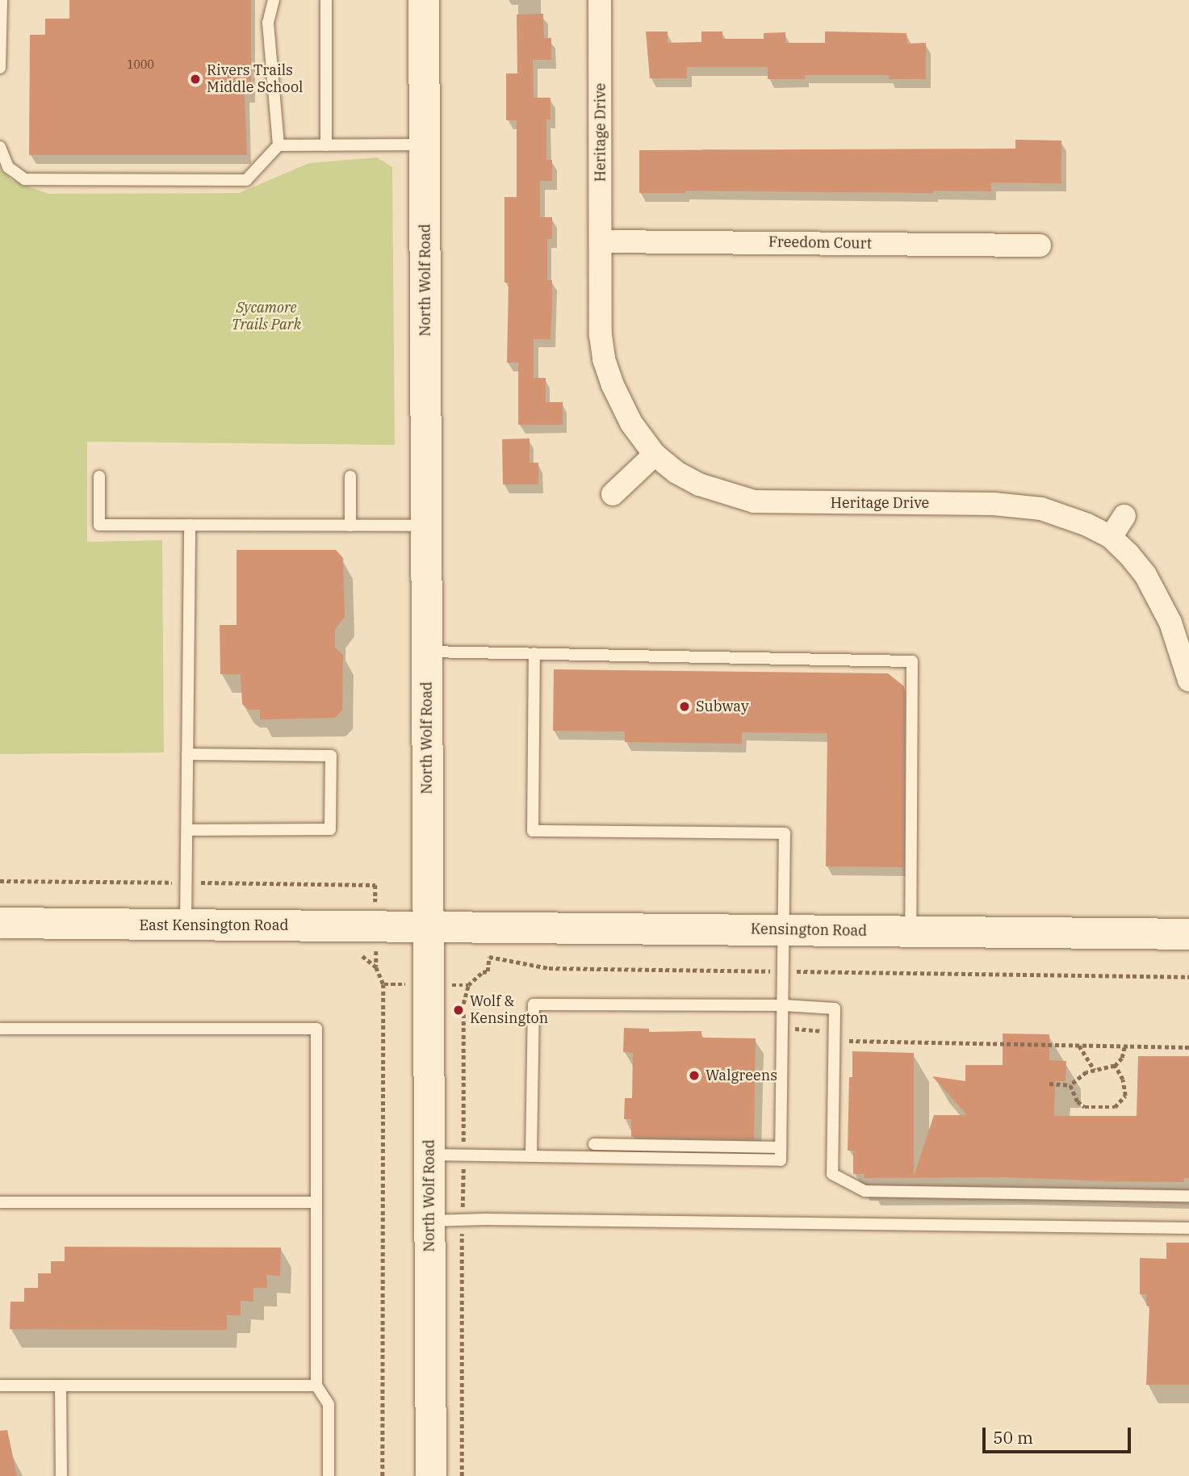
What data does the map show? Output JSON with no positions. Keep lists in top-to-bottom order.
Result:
{
  "streets": {
    "main road": ["North Wolf Road", "East Kensington Road", "Kensington Road"],
    "street": ["Heritage Drive", "Freedom Court"]
  },
  "crossings": [
    ["Heritage Drive", "Freedom Court"],
    ["North Wolf Road", "East Kensington Road"],
    ["North Wolf Road", "Kensington Road"],
    ["East Kensington Road", "Kensington Road"]
  ],
  "parks": ["Sycamore Trails Park"],
  "places": [
    "Rivers Trails Middle School",
    "Subway",
    "Wolf & Kensington",
    "Walgreens"
  ],
  "house_numbers": ["1000"],
  "scale_bar": "50 m"
}
